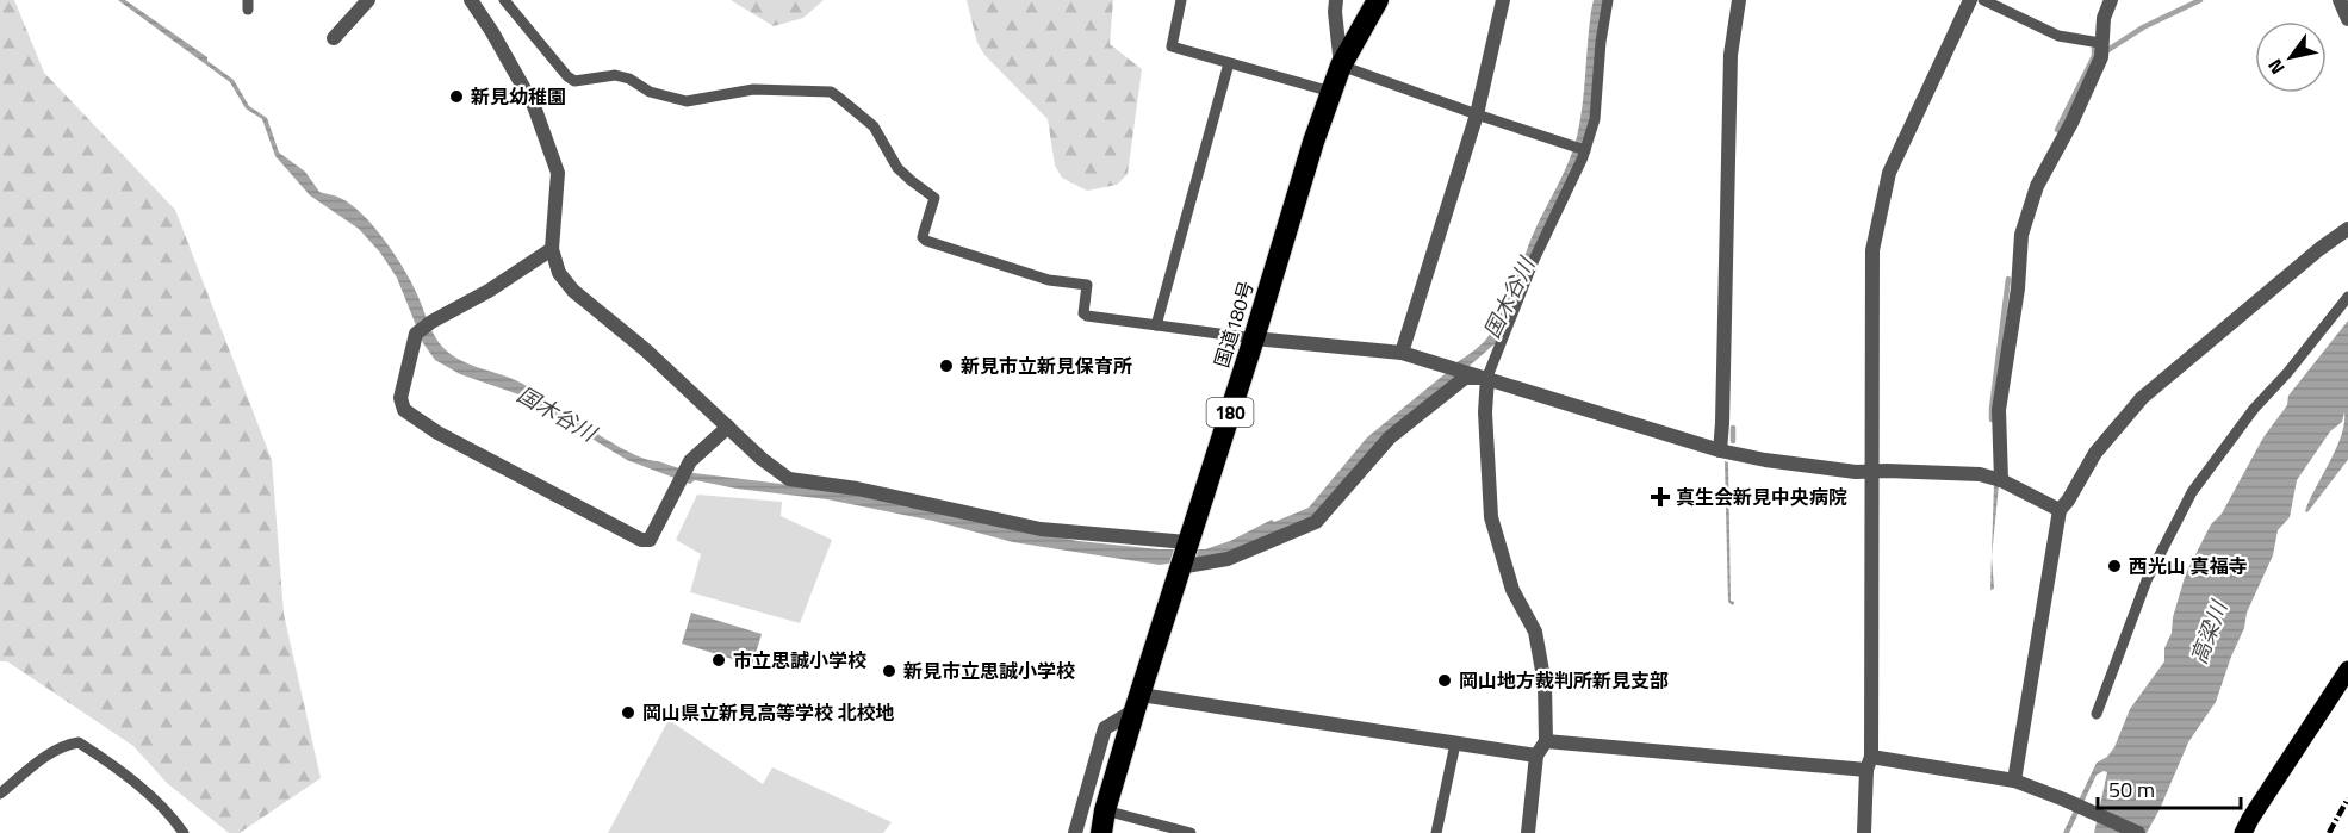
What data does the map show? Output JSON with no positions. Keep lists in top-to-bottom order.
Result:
{
  "streets": {
    "highway": ["国道180号", "180"]
  },
  "water": ["国木谷川", "高梁川"],
  "places": {
    "other": [
      "新見幼稚園",
      "新見市立新見保育所",
      "西光山 真福寺",
      "市立思誠小学校",
      "新見市立思誠小学校",
      "岡山地方裁判所新見支部",
      "岡山県立新見高等学校 北校地"
    ],
    "health": ["真生会新見中央病院"]
  },
  "scale_bar": "50 m",
  "north": "bottom left"
}
